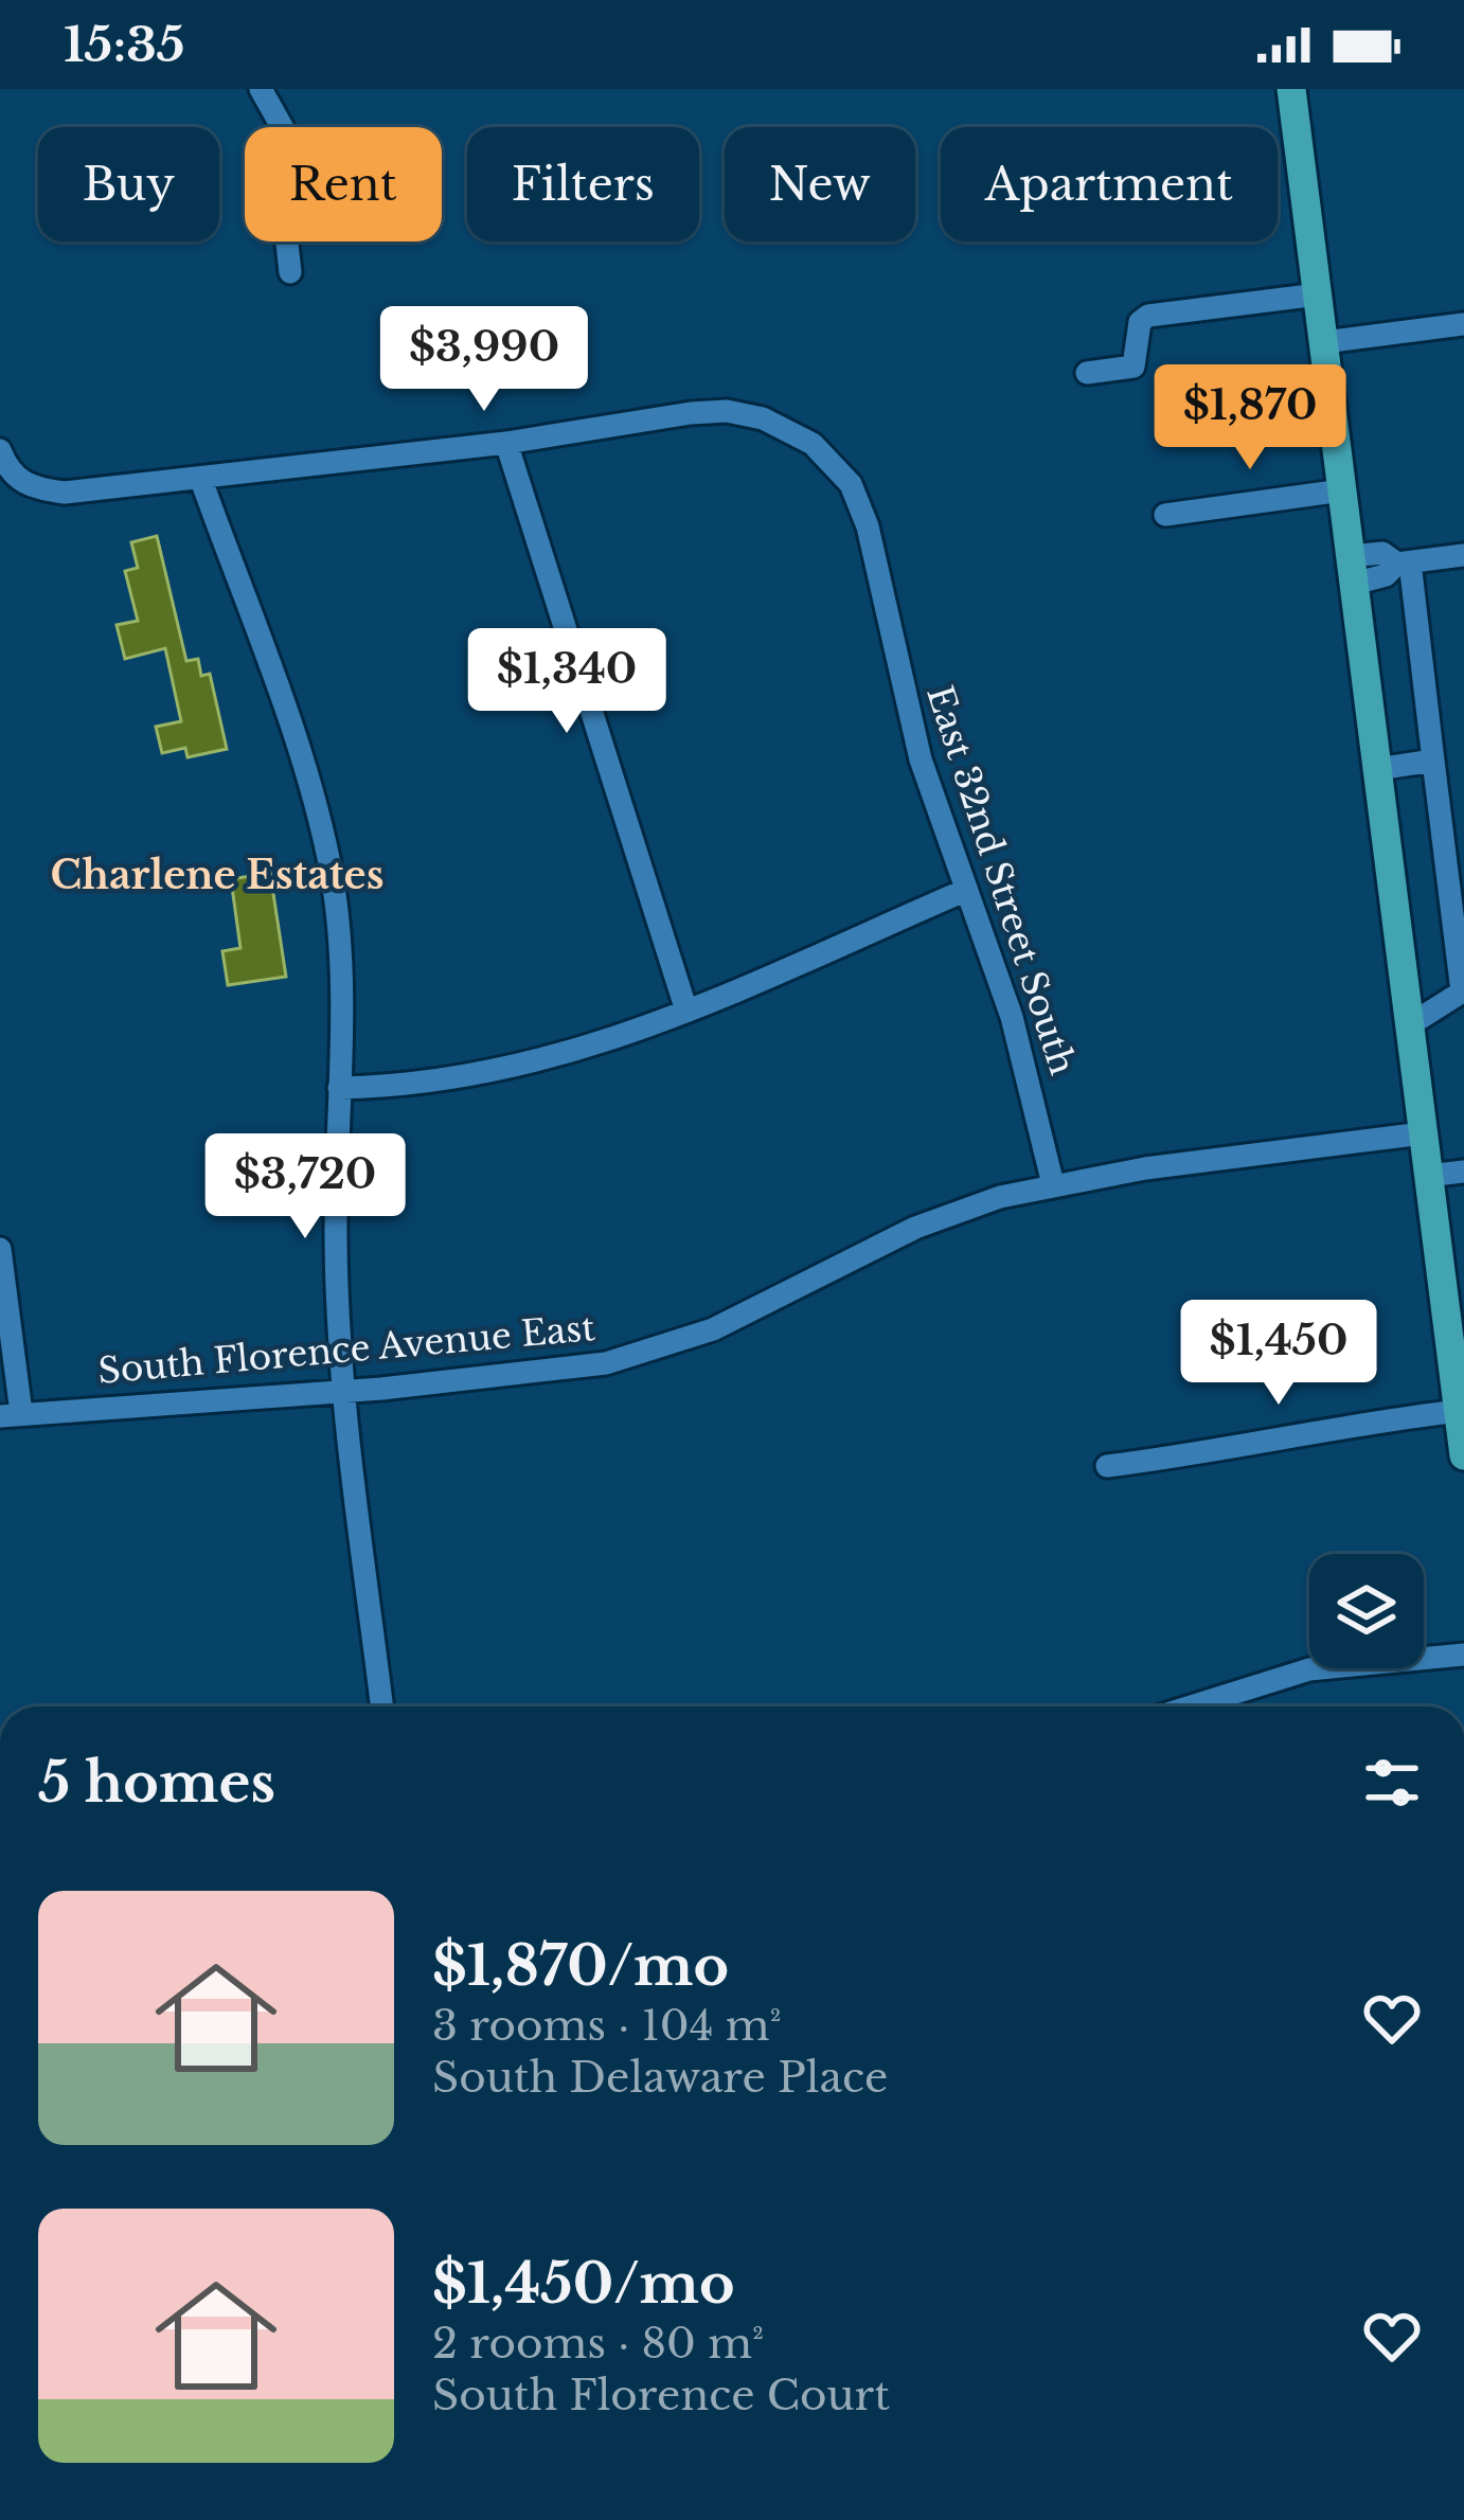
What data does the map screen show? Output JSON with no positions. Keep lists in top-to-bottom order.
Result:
{
  "streets": {
    "street": ["East 32nd Street South", "South Florence Avenue East"]
  },
  "crossings": [
    ["East 32nd Street South", "South Florence Avenue East"]
  ],
  "districts": ["Charlene Estates"],
  "page": {
    "status": "15:35",
    "chip": [
      "Buy",
      "Rent",
      "Filters",
      "New",
      "Apartment"
    ],
    "price": [
      "$3,990",
      "$1,870",
      "$1,340",
      "$3,720",
      "$1,450"
    ],
    "heading": "5 homes",
    "list": [
      {
        "name": "$1,870/mo",
        "note": "3 rooms · 104 m² · South Delaware Place"
      },
      {
        "name": "$1,450/mo",
        "note": "2 rooms · 80 m² · South Florence Court"
      }
    ]
  }
}
